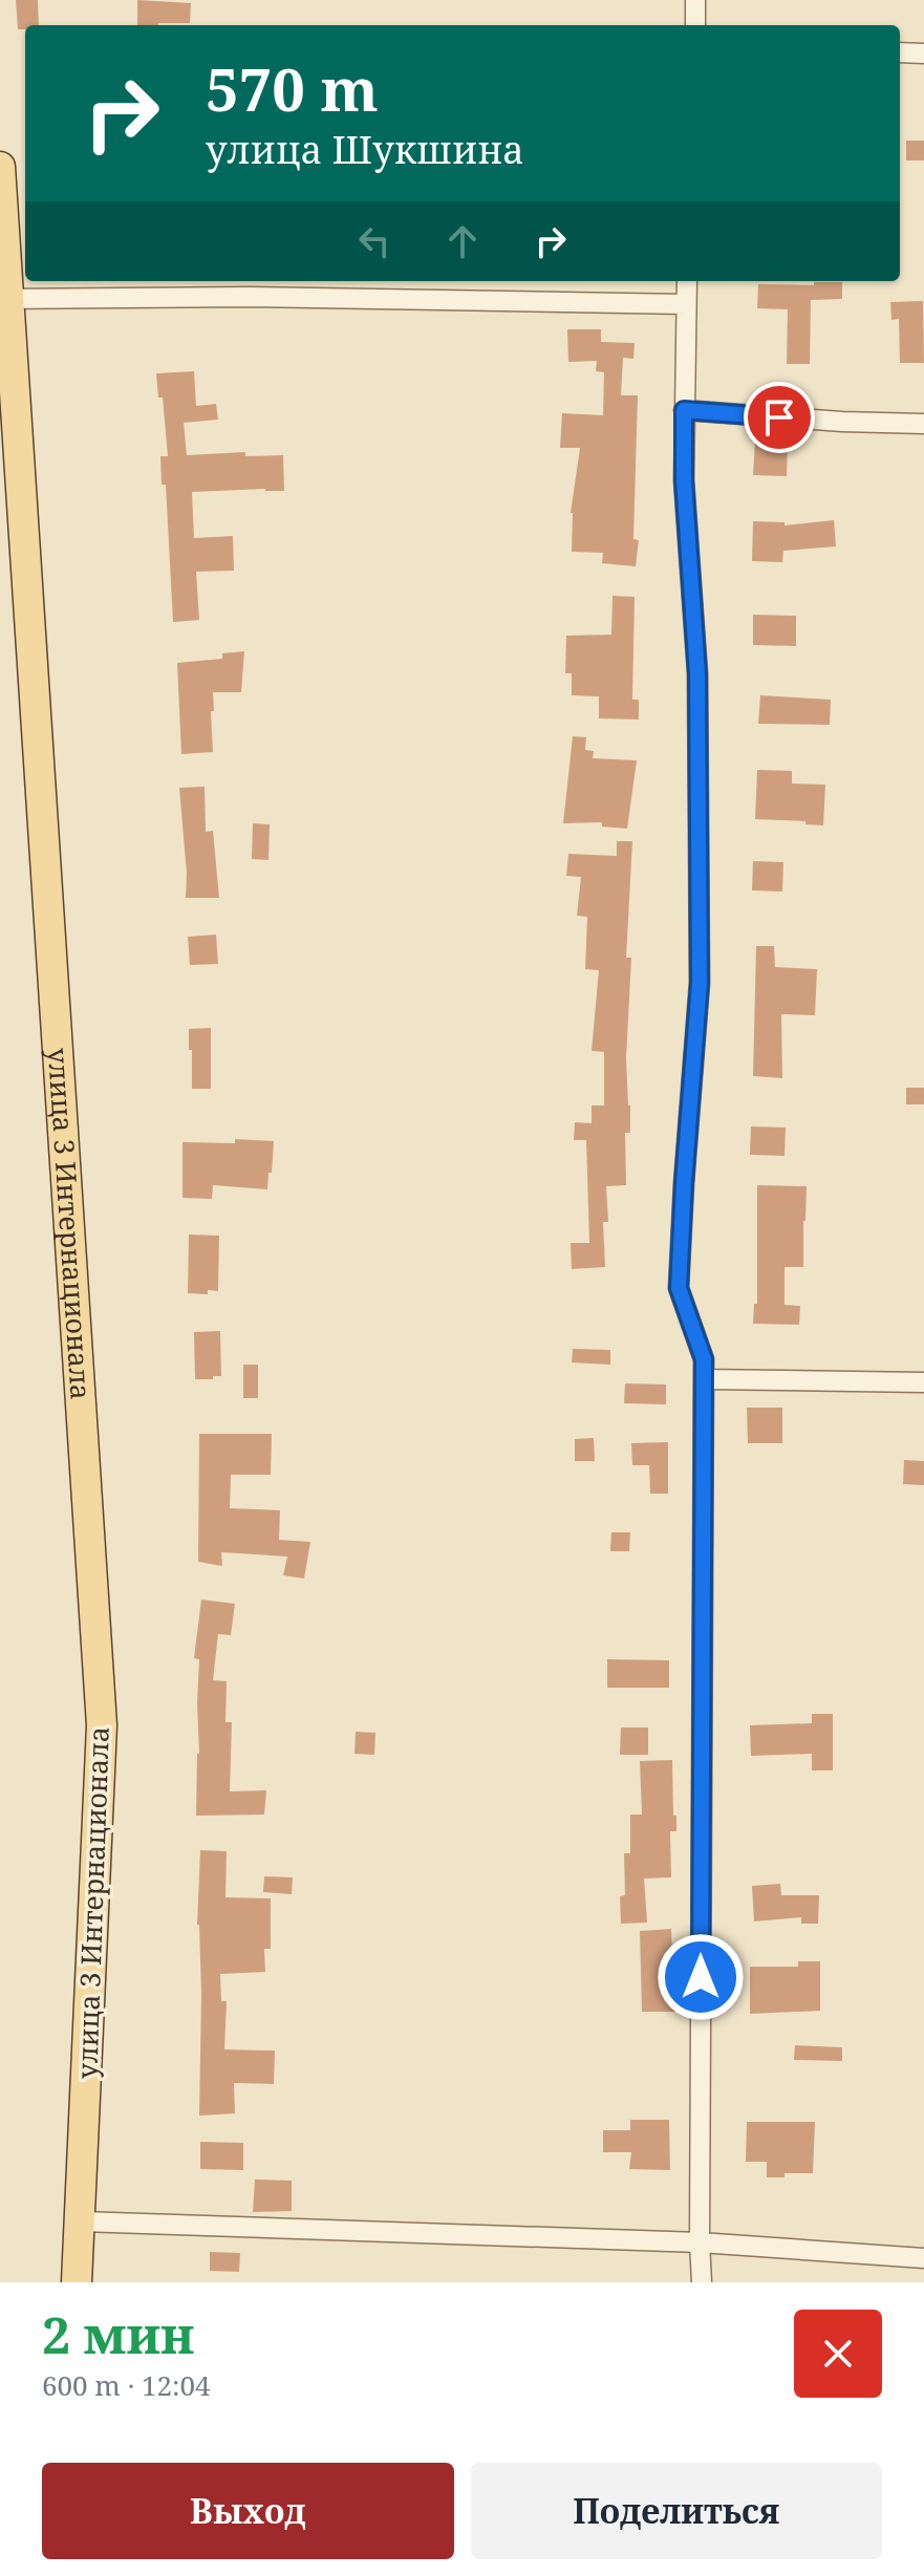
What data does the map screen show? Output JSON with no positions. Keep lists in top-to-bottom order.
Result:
{
  "streets": {
    "main road": ["улица 3 Интернационала"]
  },
  "page": {
    "turn": ["570 m", "улица Шукшина"],
    "heading": ["2 мин", "600 m · 12:04"],
    "buttons": ["Выход", "Поделиться"]
  }
}
